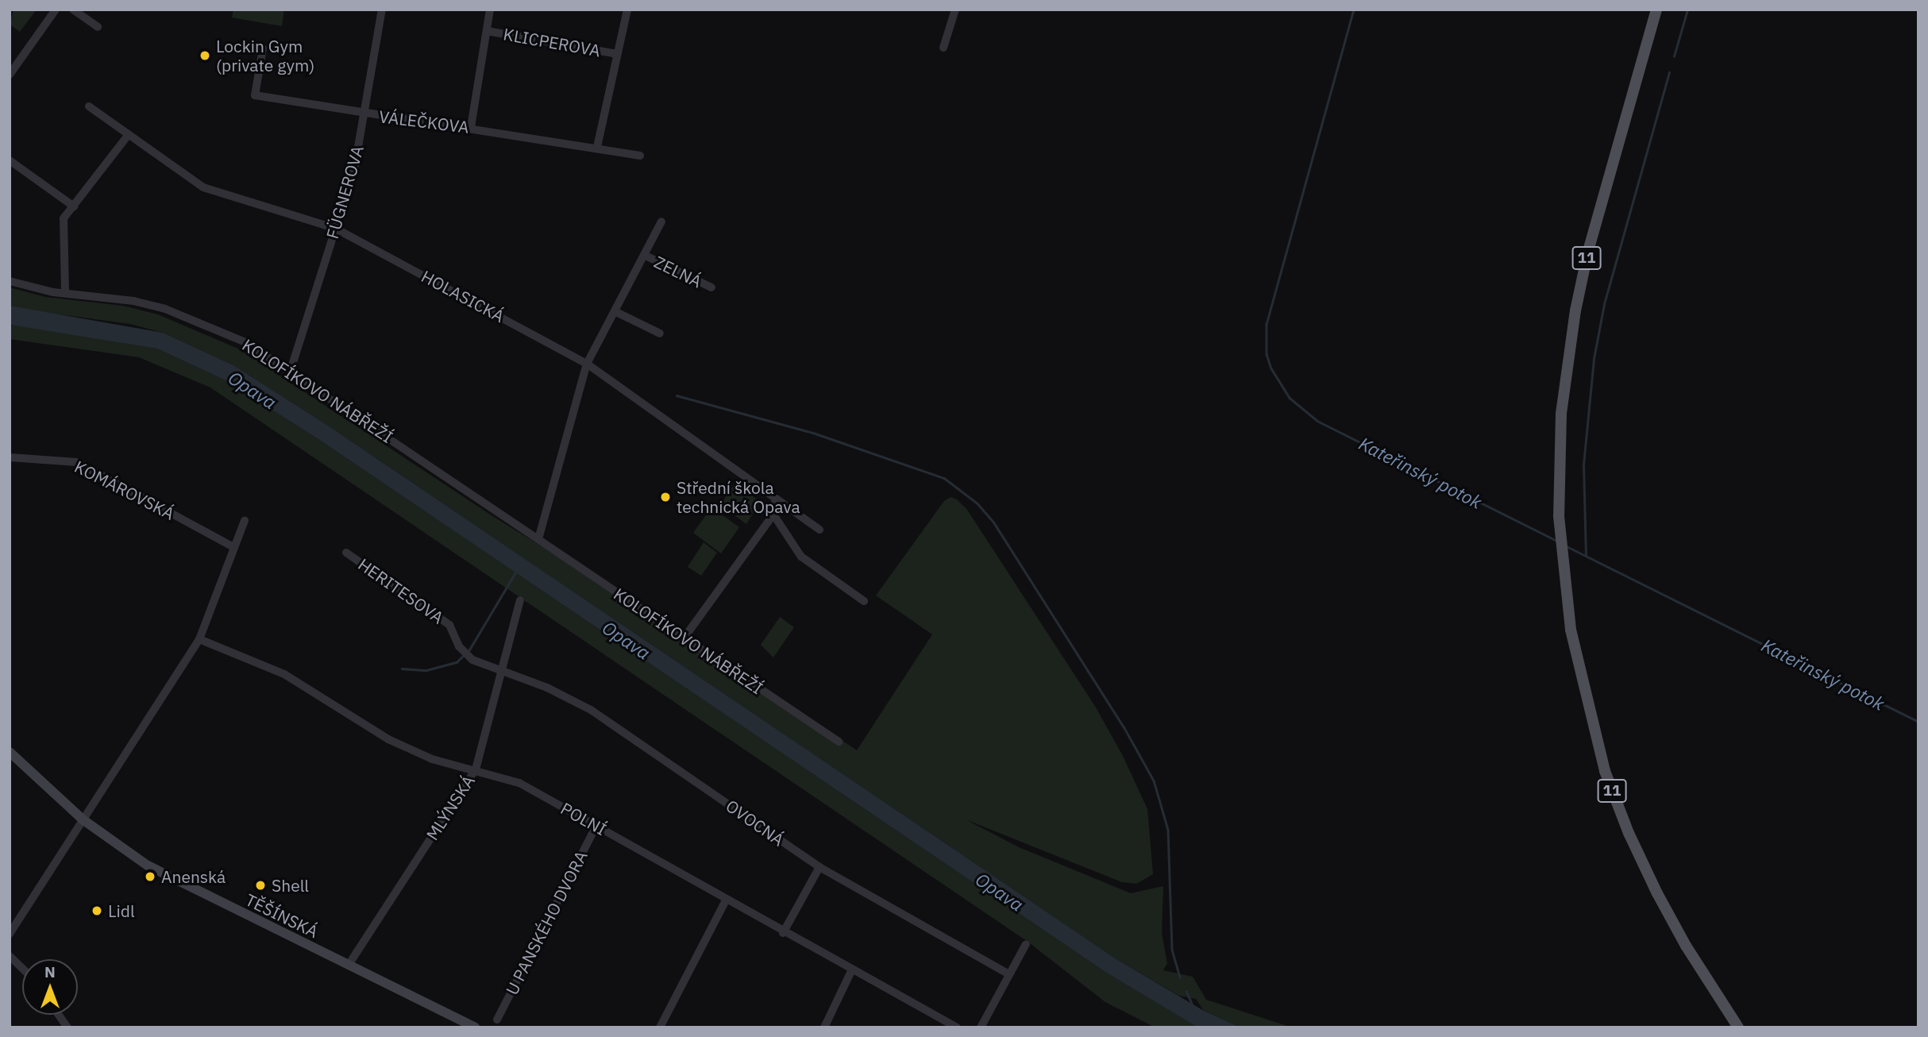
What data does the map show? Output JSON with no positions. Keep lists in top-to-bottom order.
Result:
{
  "streets": {
    "main road": ["11"],
    "street": [
      "KLICPEROVA",
      "VÁLEČKOVA",
      "FÜGNEROVA",
      "ZELNÁ",
      "HOLASICKÁ",
      "KOLOFÍKOVO NÁBŘEŽÍ",
      "KOMÁROVSKÁ",
      "HERITESOVA",
      "MLÝNSKÁ",
      "POLNÍ",
      "OVOCNÁ",
      "TĚŠÍNSKÁ",
      "U PANSKÉHO DVORA"
    ]
  },
  "crossings": [
    ["VÁLEČKOVA", "FÜGNEROVA"],
    ["FÜGNEROVA", "HOLASICKÁ"],
    ["FÜGNEROVA", "KOLOFÍKOVO NÁBŘEŽÍ"],
    ["ZELNÁ", "HOLASICKÁ"],
    ["HERITESOVA", "MLÝNSKÁ"],
    ["HERITESOVA", "OVOCNÁ"],
    ["MLÝNSKÁ", "POLNÍ"],
    ["MLÝNSKÁ", "OVOCNÁ"],
    ["MLÝNSKÁ", "TĚŠÍNSKÁ"],
    ["POLNÍ", "U PANSKÉHO DVORA"]
  ],
  "water": ["Opava", "Kateřinský potok"],
  "places": [
    "Lockin Gym (private gym)",
    "Střední škola technická Opava",
    "Anenská",
    "Shell",
    "Lidl"
  ],
  "north": "top"
}
